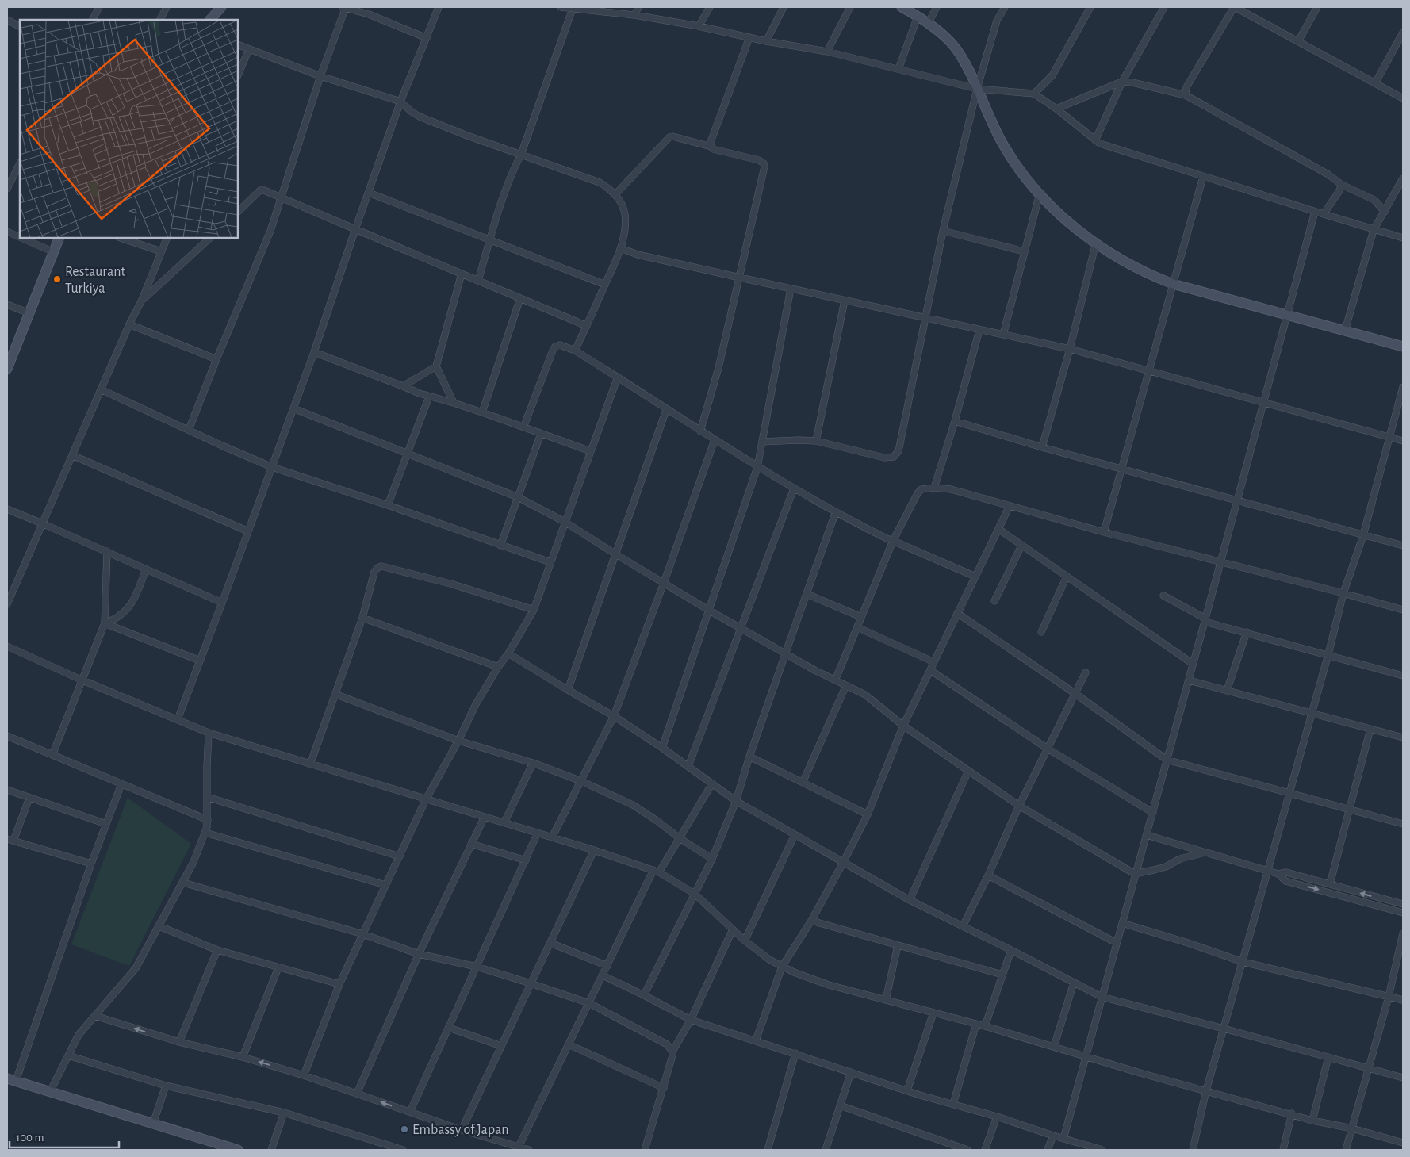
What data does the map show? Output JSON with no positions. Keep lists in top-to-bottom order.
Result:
{
  "places": ["Restaurant Turkiya", "Embassy of Japan"],
  "scale_bar": "100 m"
}
